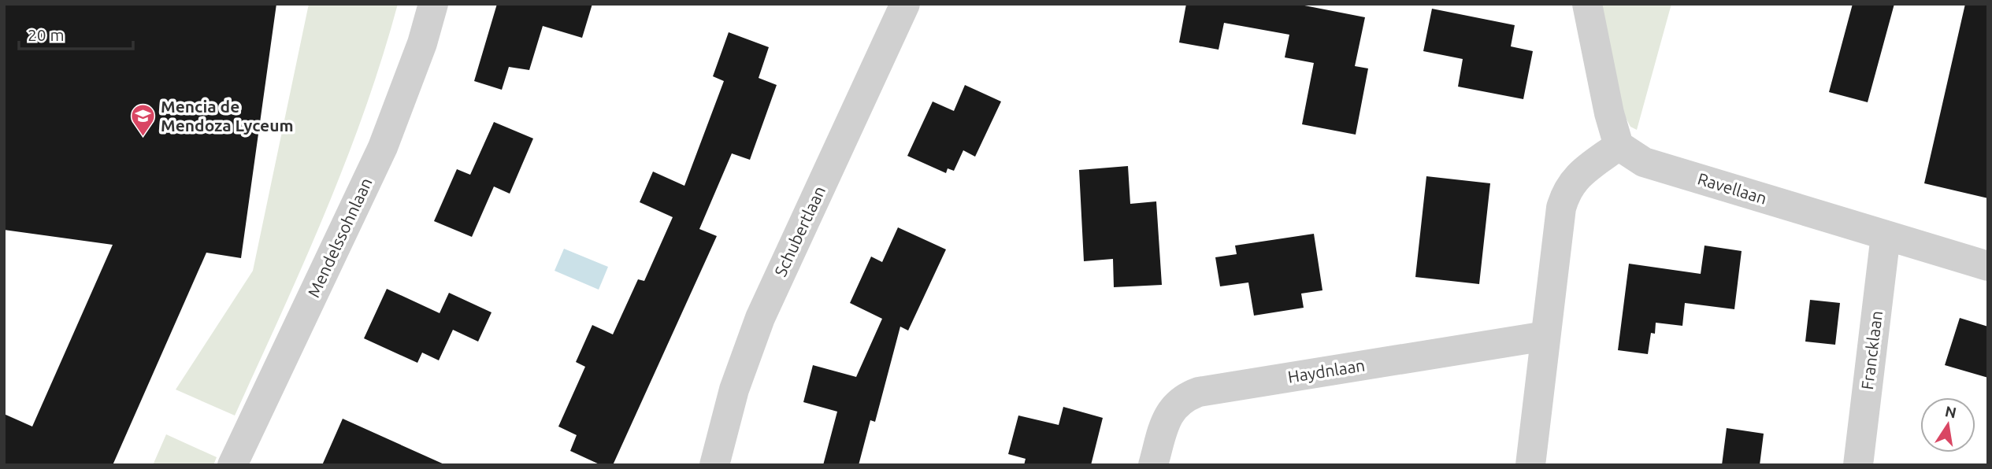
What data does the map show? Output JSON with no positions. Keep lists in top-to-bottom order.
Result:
{
  "streets": {
    "street": [
      "Ravellaan",
      "Schubertlaan",
      "Mendelssohnlaan",
      "Francklaan",
      "Haydnlaan"
    ]
  },
  "crossings": [
    ["Ravellaan", "Francklaan"]
  ],
  "places": {
    "school or university": ["Mencia de Mendoza Lyceum"]
  },
  "scale_bar": "20 m",
  "north": "top"
}
